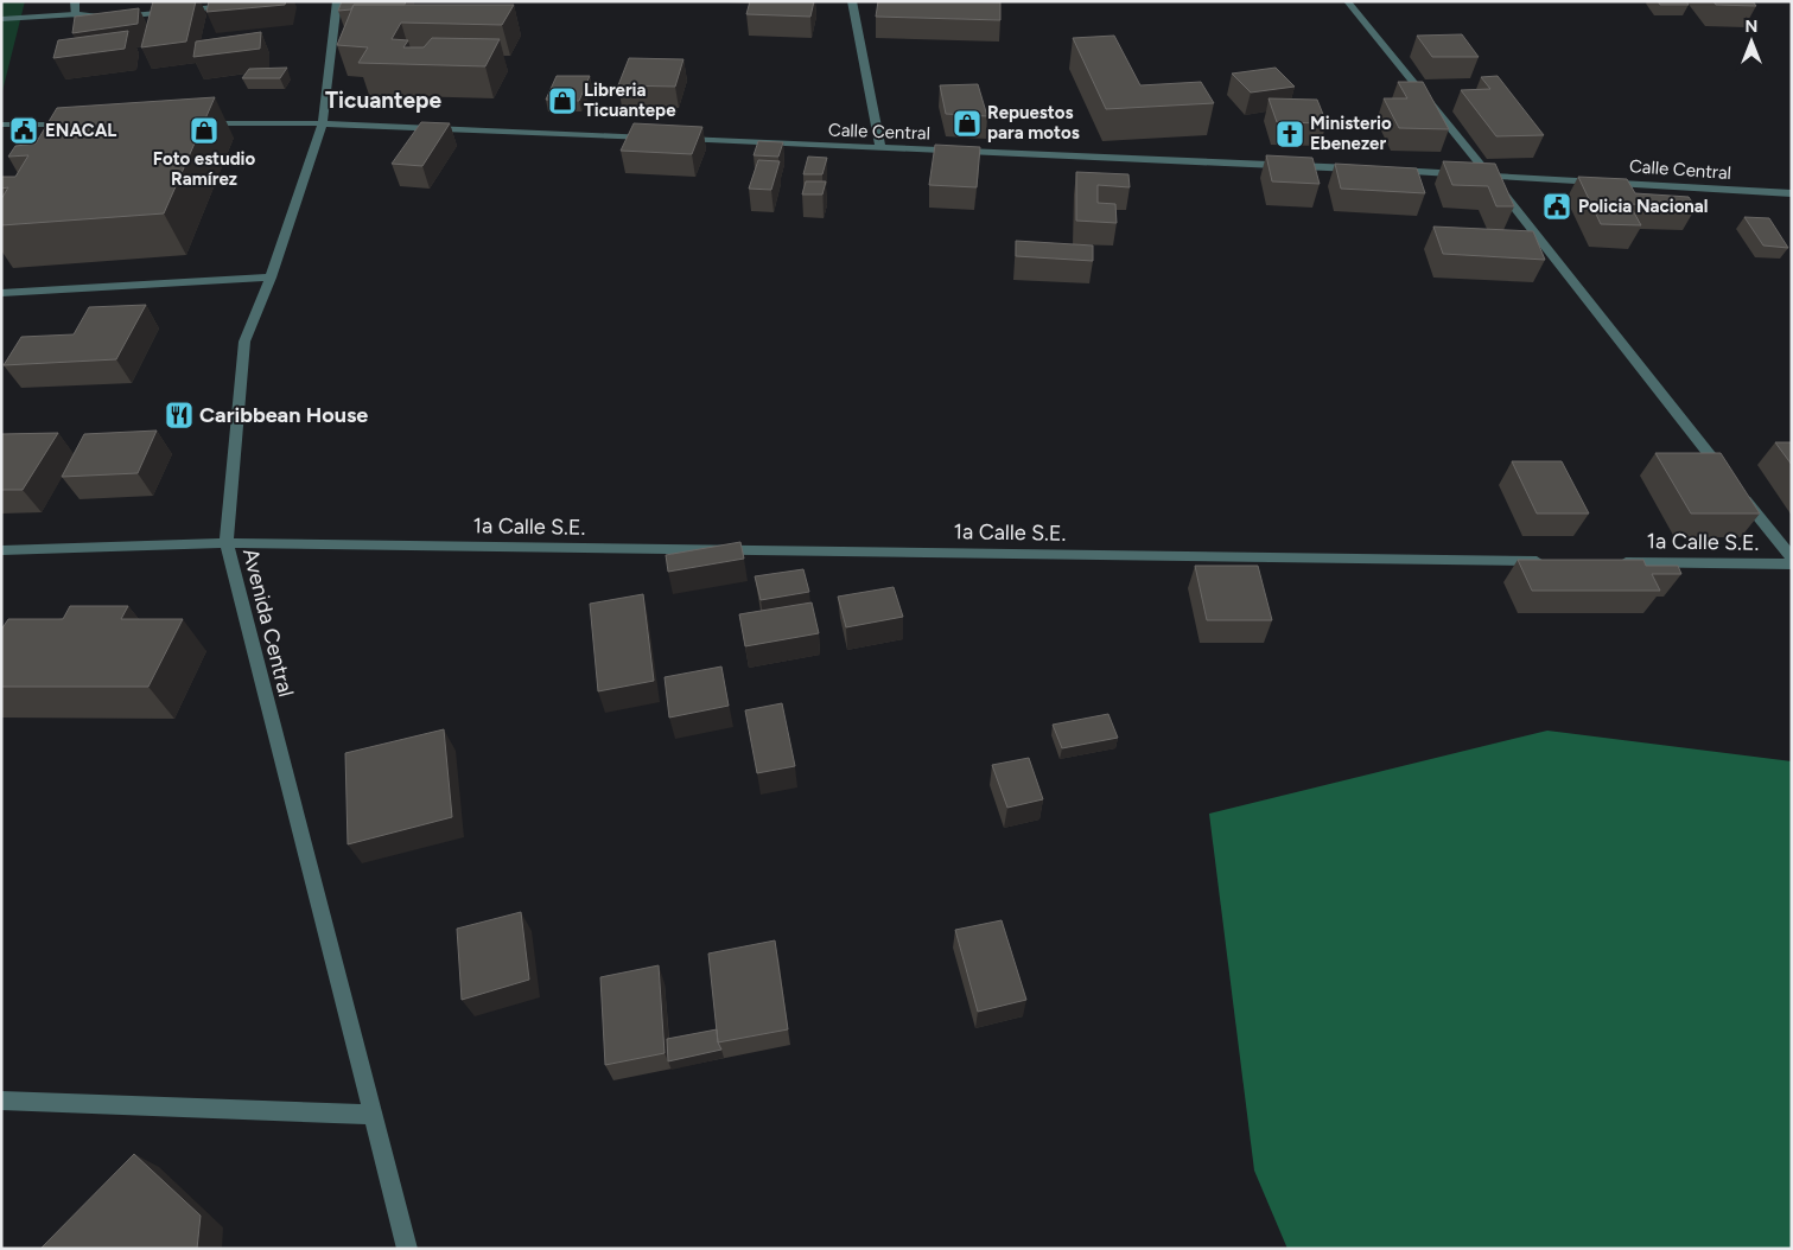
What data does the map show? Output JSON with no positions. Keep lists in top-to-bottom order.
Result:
{
  "streets": {
    "street": ["Calle Central", "1a Calle S.E.", "Avenida Central"]
  },
  "crossings": [
    ["1a Calle S.E.", "Avenida Central"]
  ],
  "districts": ["Ticuantepe"],
  "places": {
    "shop": ["Libreria Ticuantepe", "Repuestos para motos", "Foto estudio Ramírez"],
    "public building": ["ENACAL", "Policia Nacional"],
    "church": ["Ministerio Ebenezer"],
    "restaurant": ["Caribbean House"]
  },
  "north": "top"
}
